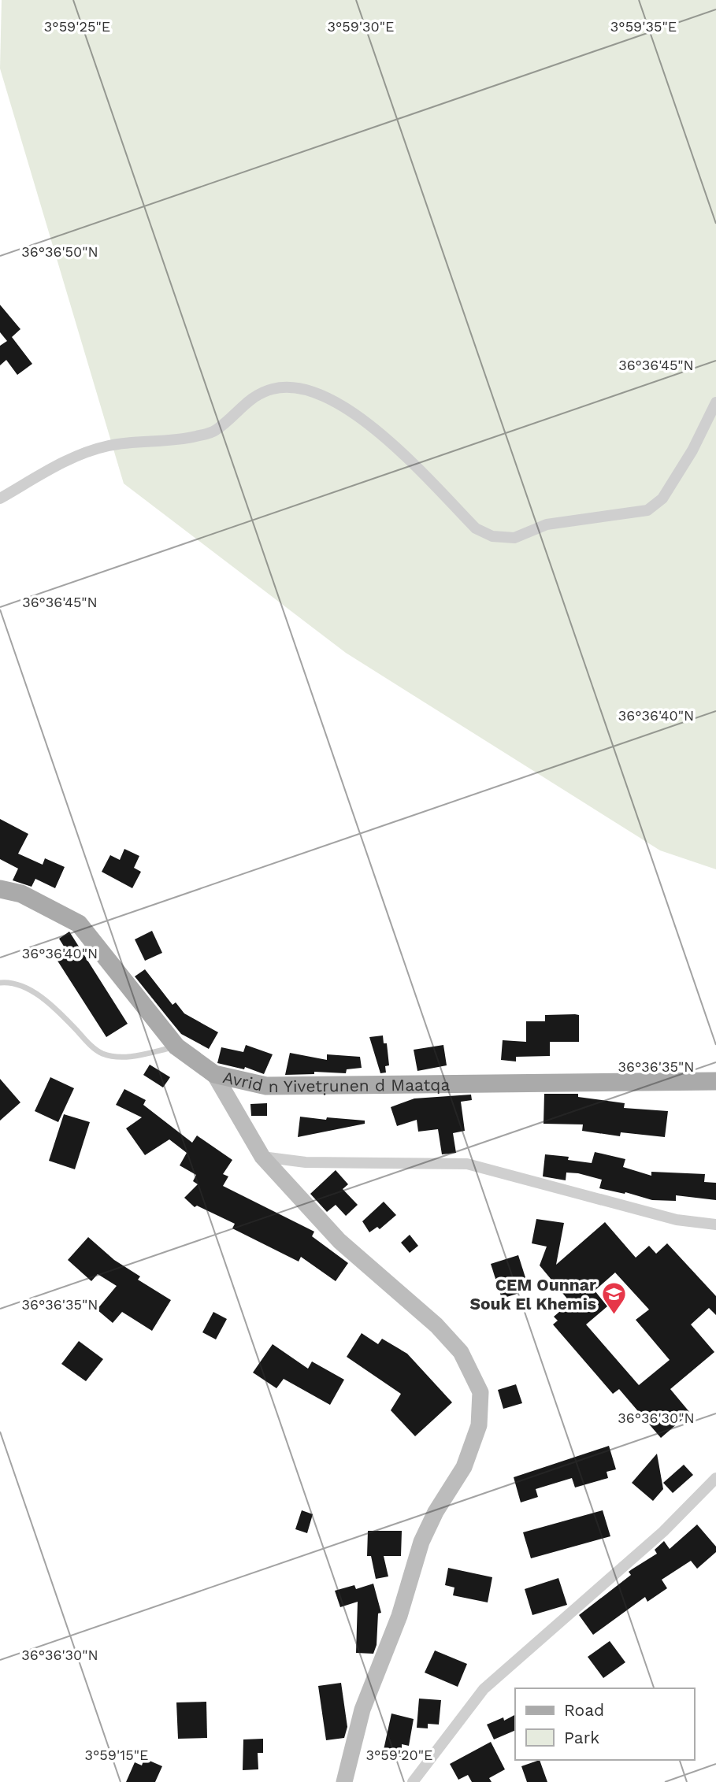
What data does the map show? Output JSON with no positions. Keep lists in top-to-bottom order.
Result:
{
  "streets": {
    "main road": ["Avrid n Yivetṛunen d Maatqa"]
  },
  "places": {
    "school or university": ["CEM Ounnar Souk El Khemis"]
  },
  "legend": ["Road", "Park"],
  "coordinates": [
    "3°59'25\"E",
    "3°59'30\"E",
    "3°59'35\"E",
    "36°36'50\"N",
    "36°36'45\"N",
    "36°36'40\"N",
    "36°36'35\"N",
    "36°36'30\"N",
    "3°59'15\"E",
    "3°59'20\"E"
  ]
}
